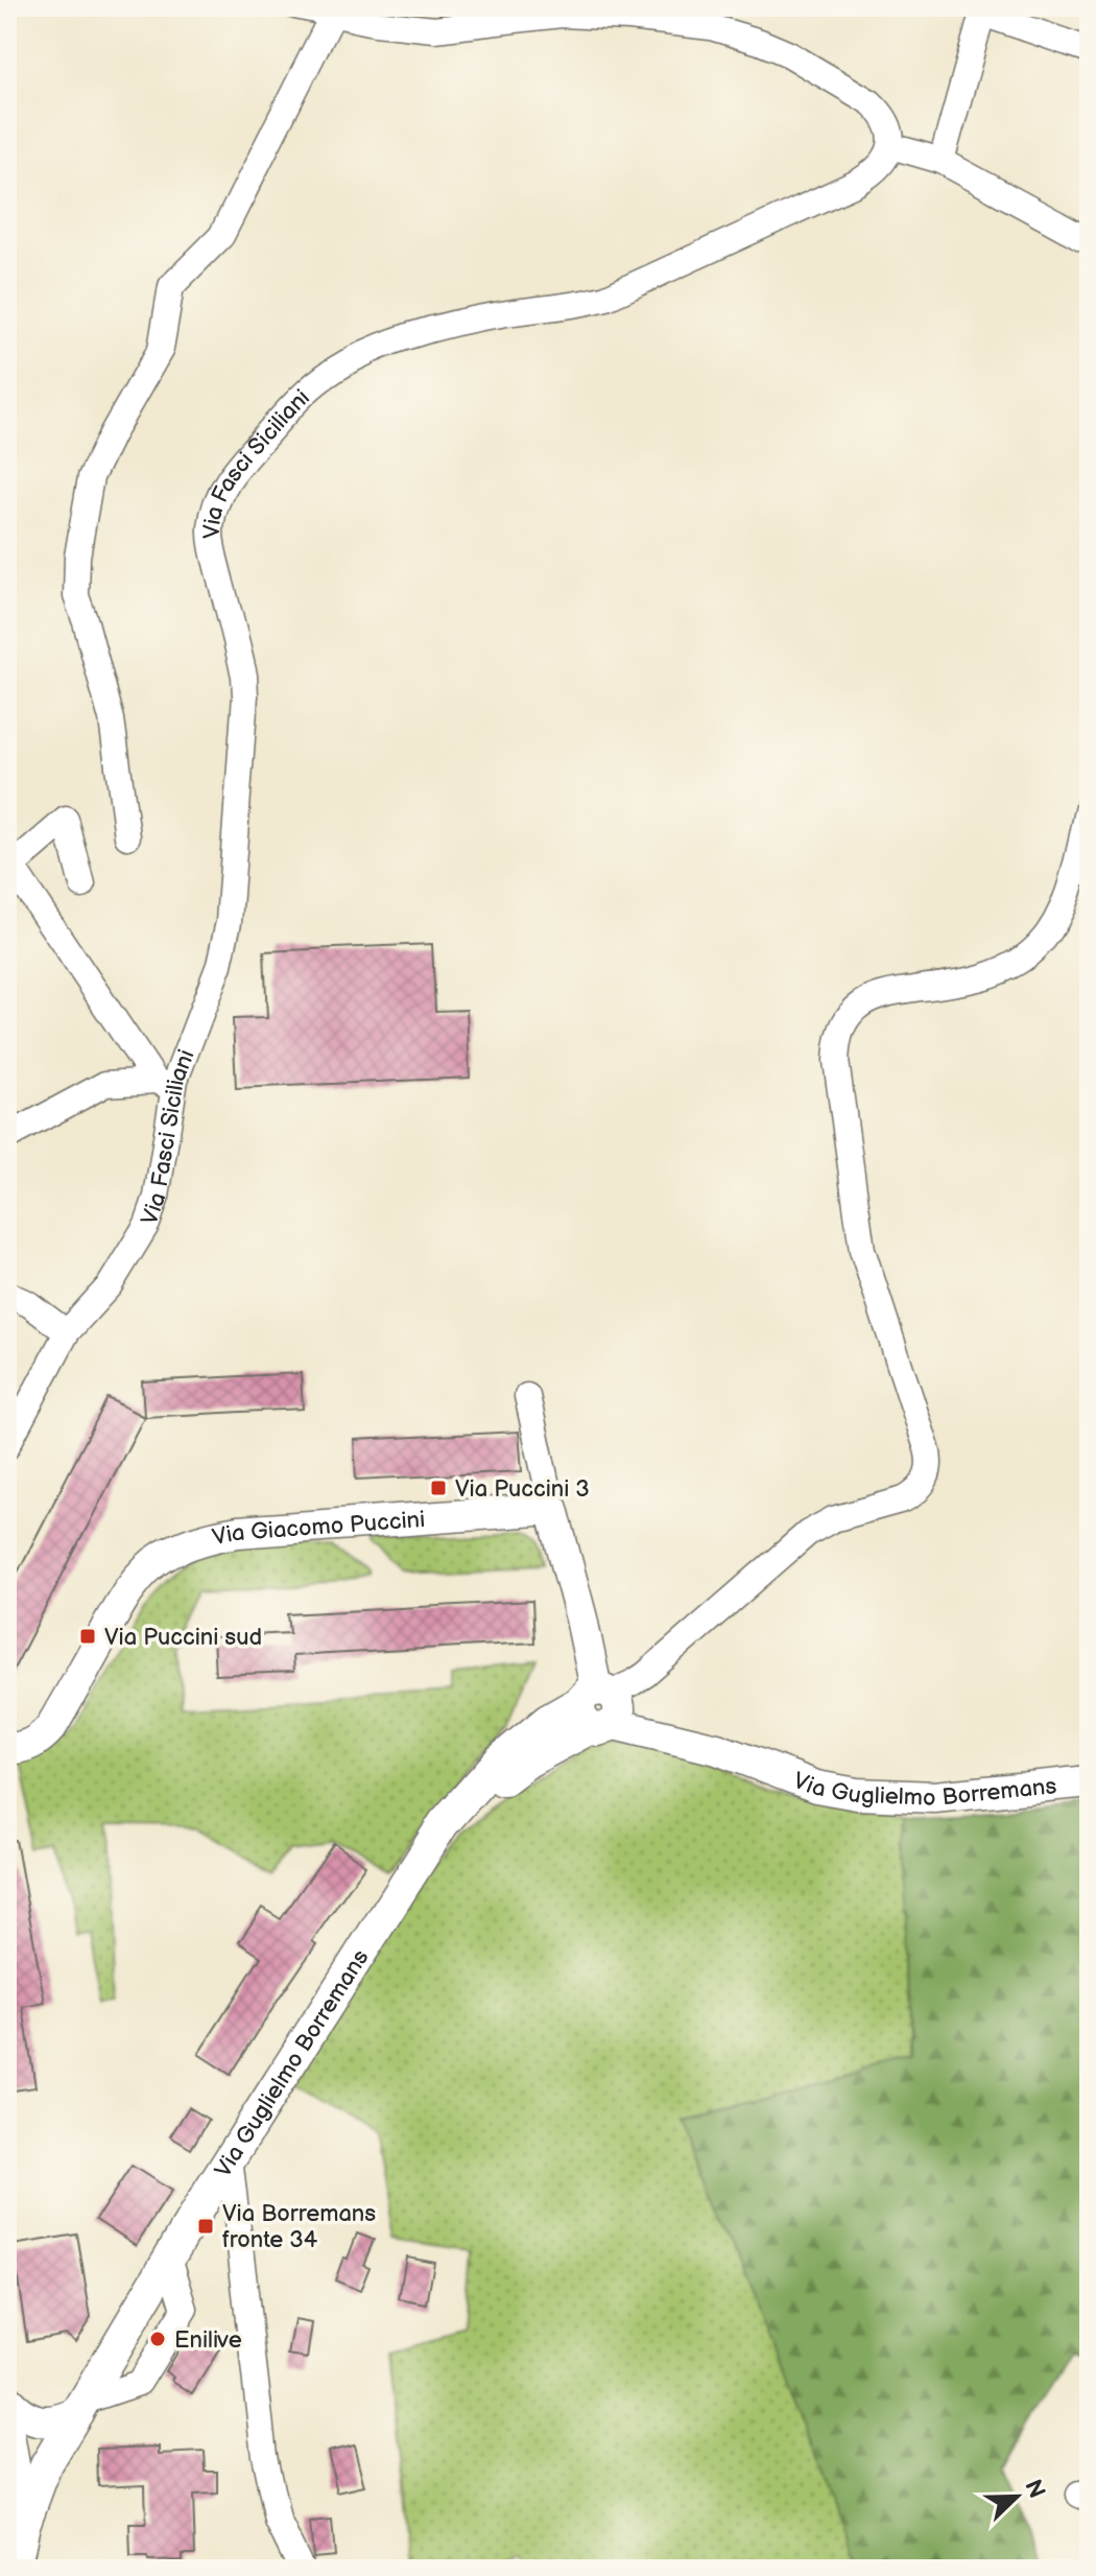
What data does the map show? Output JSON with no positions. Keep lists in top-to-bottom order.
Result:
{
  "streets": {
    "main road": ["Via Giacomo Puccini", "Via Guglielmo Borremans"],
    "street": ["Via Fasci Siciliani"]
  },
  "places": {
    "transit": ["Via Puccini 3", "Via Puccini sud", "Via Borremans fronte 34"],
    "other": ["Enilive"]
  },
  "north": "top right"
}
